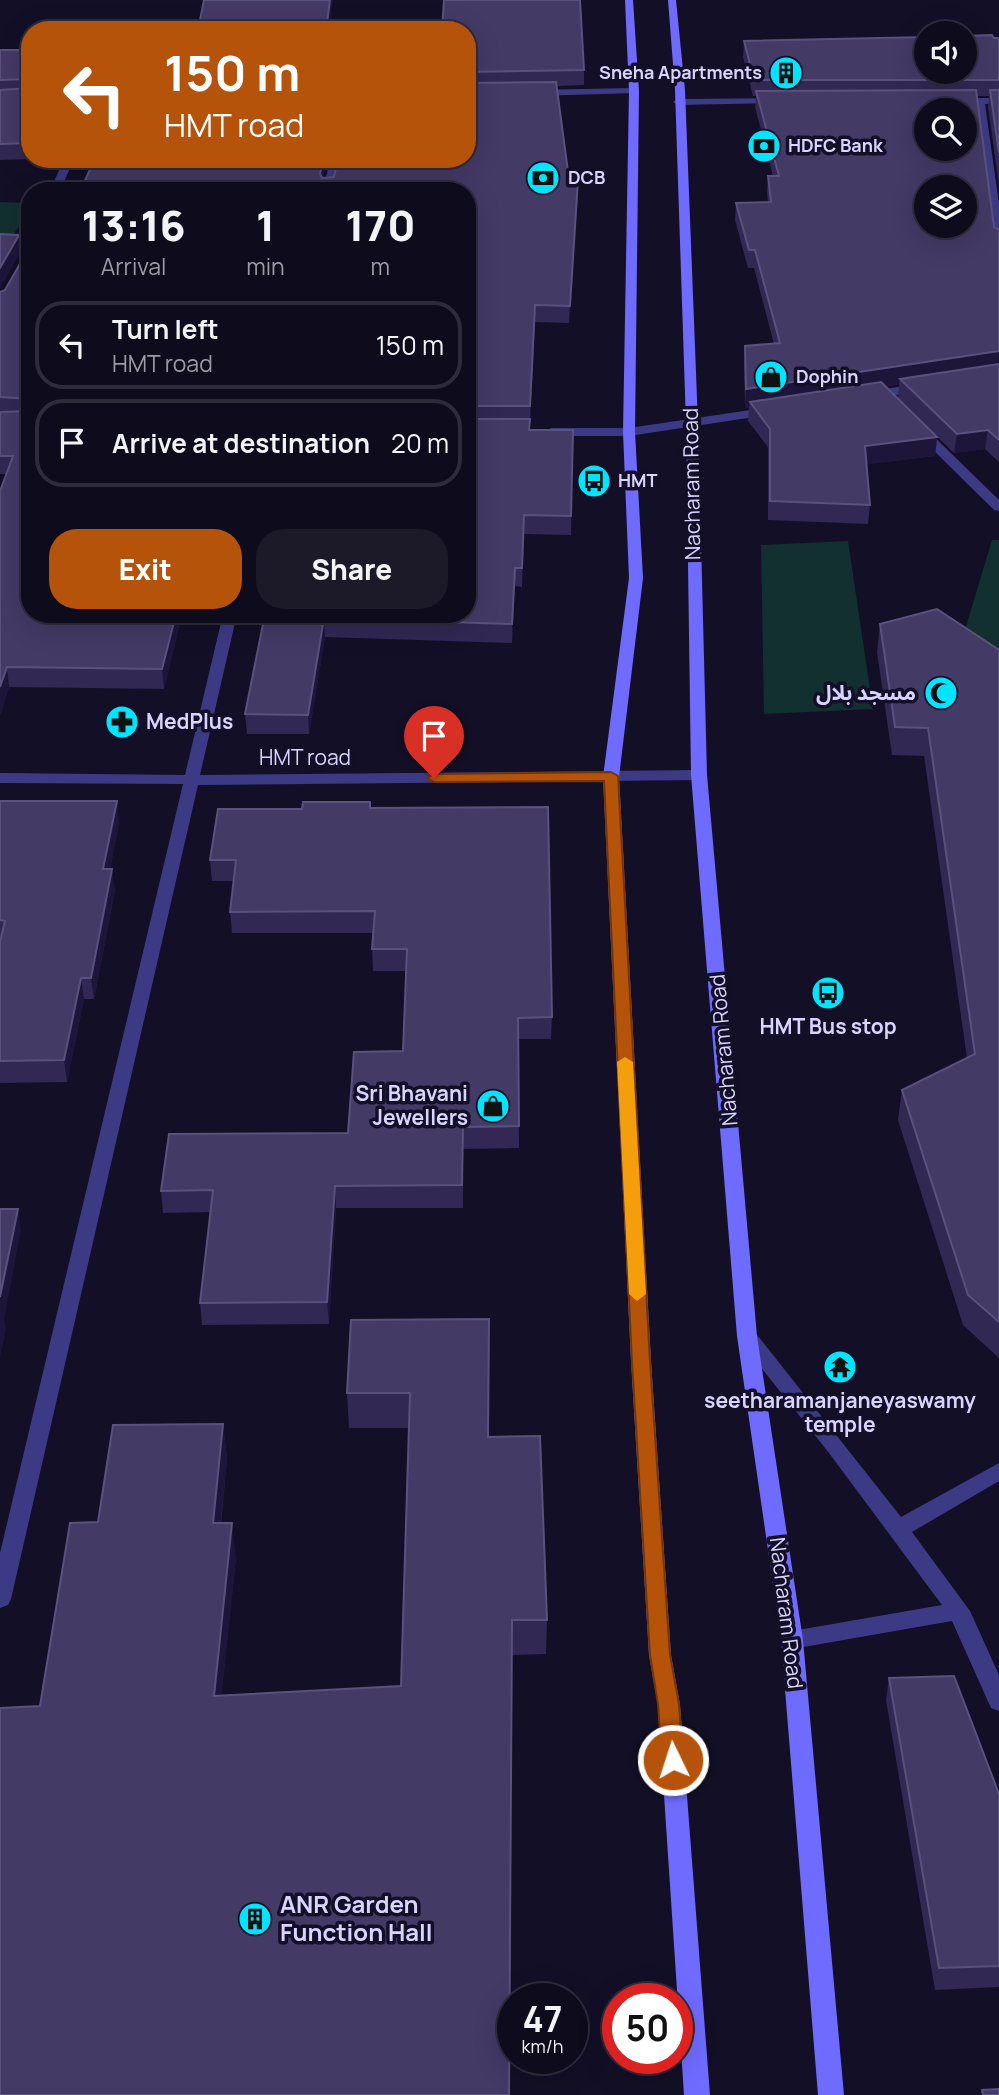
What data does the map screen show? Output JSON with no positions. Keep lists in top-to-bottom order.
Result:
{
  "streets": {
    "main road": ["Nacharam Road"],
    "street": ["HMT road"]
  },
  "crossings": [
    ["Nacharam Road", "HMT road"]
  ],
  "places": {
    "building": ["Sneha Apartments", "ANR Garden Function Hall"],
    "bank": ["HDFC Bank", "DCB"],
    "shop": ["Dophin", "Sri Bhavani Jewellers"],
    "bus stop": ["HMT", "HMT Bus stop"],
    "mosque": ["مسجد بلال"],
    "pharmacy": ["MedPlus"],
    "temple": ["seetharamanjaneyaswamy temple"]
  },
  "page": {
    "turn": ["150 m", "HMT road"],
    "eta": [
      "13:16",
      "Arrival",
      "1",
      "min",
      "170",
      "m"
    ],
    "list": [
      {
        "name": "Turn left",
        "note": "HMT road",
        "value": "150 m"
      },
      {
        "name": "Arrive at destination",
        "value": "20 m"
      }
    ],
    "buttons": ["Exit", "Share"],
    "speed": "47 km/h",
    "limit": "50"
  }
}
